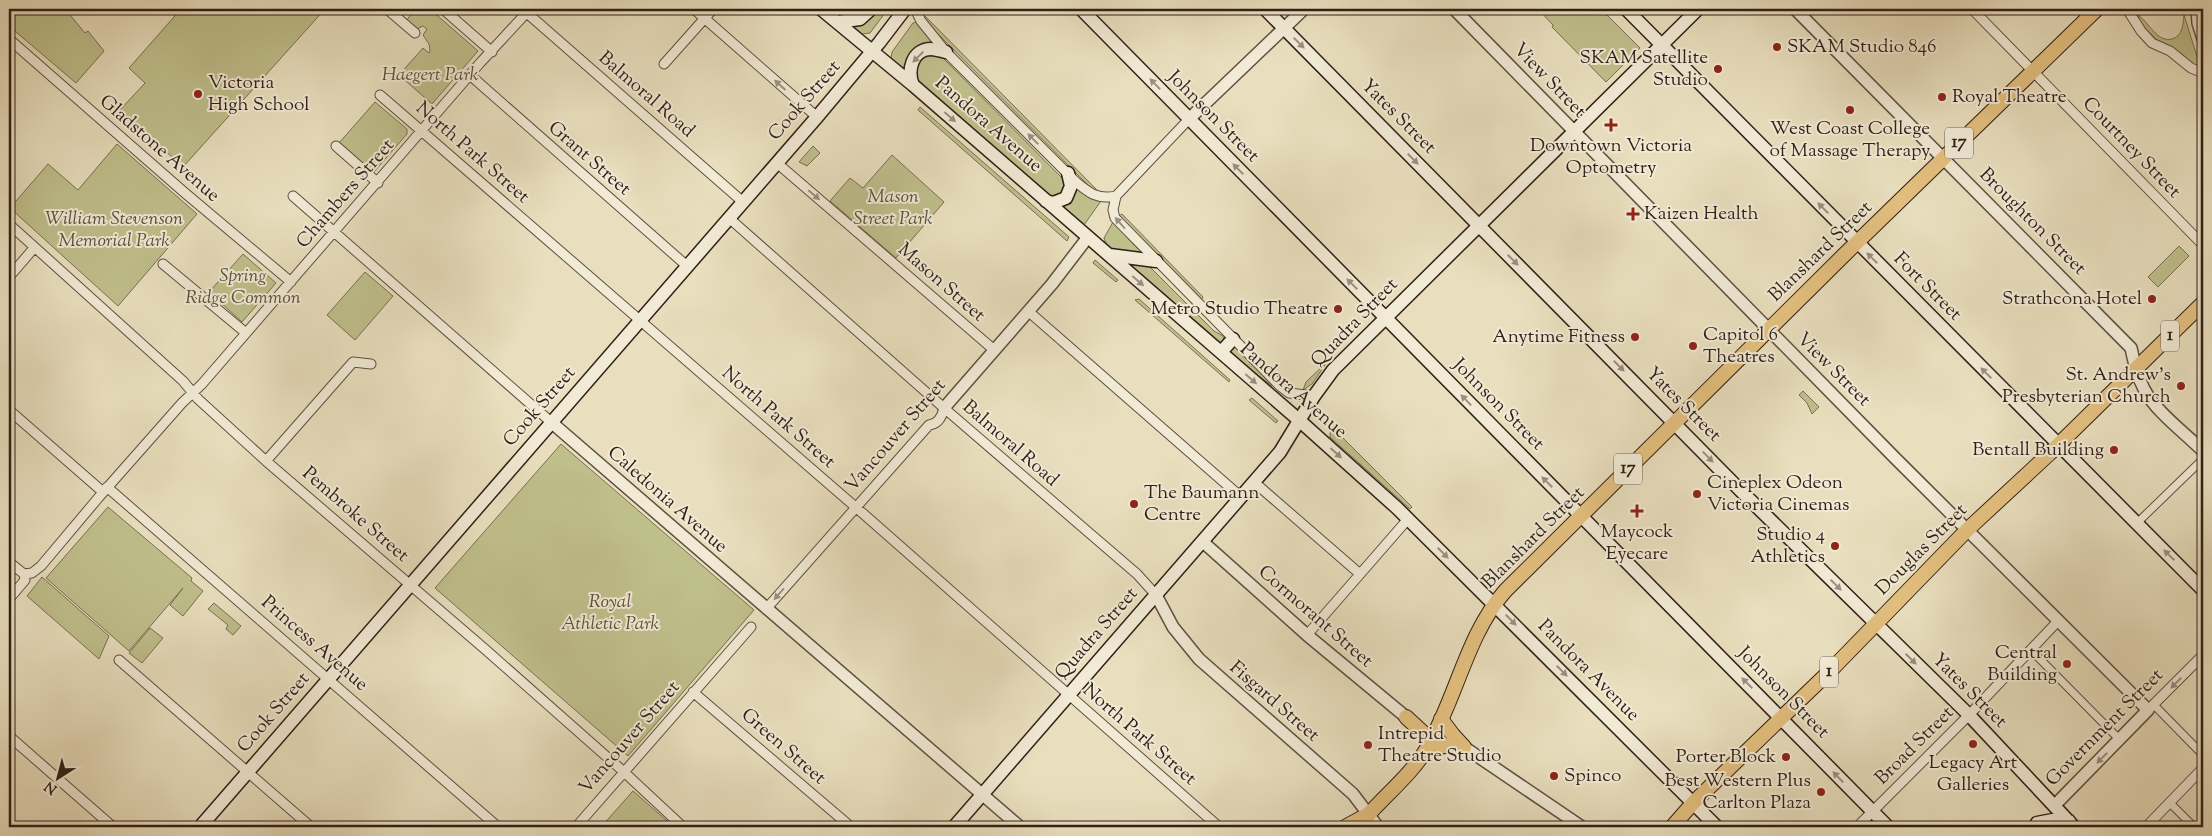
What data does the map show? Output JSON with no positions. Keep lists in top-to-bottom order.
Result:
{
  "streets": {
    "main road": [
      "Cook Street",
      "Johnson Street",
      "Yates Street",
      "Pandora Avenue",
      "17",
      "Blanshard Street",
      "Fort Street",
      "Quadra Street",
      "1",
      "Douglas Street",
      "Government Street"
    ],
    "street": [
      "View Street",
      "Balmoral Road",
      "Courtney Street",
      "Gladstone Avenue",
      "North Park Street",
      "Grant Street",
      "Chambers Street",
      "Broughton Street",
      "Mason Street",
      "Vancouver Street",
      "Caledonia Avenue",
      "Pembroke Street",
      "Cormorant Street",
      "Princess Avenue",
      "Fisgard Street",
      "Broad Street",
      "Green Street"
    ]
  },
  "crossings": [
    ["View Street", "Blanshard Street"],
    ["View Street", "Quadra Street"],
    ["View Street", "Douglas Street"],
    ["View Street", "Government Street"],
    ["View Street", "Broad Street"],
    ["Balmoral Road", "Cook Street"],
    ["Balmoral Road", "Chambers Street"],
    ["Balmoral Road", "Quadra Street"],
    ["Balmoral Road", "Vancouver Street"],
    ["Balmoral Road", "Fisgard Street"],
    ["Cook Street", "Pandora Avenue"],
    ["Cook Street", "North Park Street"],
    ["Cook Street", "Grant Street"],
    ["Cook Street", "Mason Street"],
    ["Cook Street", "Caledonia Avenue"],
    ["Cook Street", "Pembroke Street"],
    ["Cook Street", "Princess Avenue"],
    ["Johnson Street", "Blanshard Street"],
    ["Johnson Street", "Quadra Street"],
    ["Johnson Street", "Douglas Street"],
    ["Johnson Street", "Broad Street"],
    ["Yates Street", "Blanshard Street"],
    ["Yates Street", "Quadra Street"],
    ["Yates Street", "Douglas Street"],
    ["Yates Street", "Government Street"],
    ["Yates Street", "Broad Street"],
    ["Pandora Avenue", "Blanshard Street"],
    ["Pandora Avenue", "Quadra Street"],
    ["Pandora Avenue", "Vancouver Street"],
    ["Pandora Avenue", "Douglas Street"],
    ["Courtney Street", "Blanshard Street"],
    ["Gladstone Avenue", "Chambers Street"],
    ["North Park Street", "Chambers Street"],
    ["North Park Street", "Quadra Street"],
    ["North Park Street", "Vancouver Street"],
    ["Grant Street", "Chambers Street"],
    ["Chambers Street", "Caledonia Avenue"],
    ["Chambers Street", "Pembroke Street"],
    ["Chambers Street", "Princess Avenue"],
    ["Broughton Street", "Blanshard Street"],
    ["Broughton Street", "Douglas Street"],
    ["Blanshard Street", "Fort Street"],
    ["Blanshard Street", "Fisgard Street"],
    ["Mason Street", "Vancouver Street"],
    ["Fort Street", "Quadra Street"],
    ["Fort Street", "Douglas Street"],
    ["Quadra Street", "Caledonia Avenue"],
    ["Quadra Street", "Cormorant Street"],
    ["Quadra Street", "Fisgard Street"],
    ["Vancouver Street", "Caledonia Avenue"],
    ["Vancouver Street", "Pembroke Street"],
    ["Vancouver Street", "Green Street"]
  ],
  "one_way": [
    "Johnson Street",
    "Yates Street",
    "Mason Street",
    "Fort Street",
    "Government Street"
  ],
  "parks": [
    "Haegert Park",
    "Mason Street Park",
    "William Stevenson Memorial Park",
    "Spring Ridge Common",
    "Royal Athletic Park"
  ],
  "places": {
    "other": [
      "SKAM Studio 846",
      "SKAM Satellite Studio",
      "Victoria High School",
      "Royal Theatre",
      "West Coast College of Massage Therapy",
      "Strathcona Hotel",
      "Metro Studio Theatre",
      "Anytime Fitness",
      "Capitol 6 Theatres",
      "St. Andrew's Presbyterian Church",
      "Bentall Building",
      "Cineplex Odeon Victoria Cinemas",
      "The Baumann Centre",
      "Studio 4 Athletics",
      "Central Building",
      "Legacy Art Galleries",
      "Intrepid Theatre Studio",
      "Porter Block",
      "Spinco",
      "Best Western Plus Carlton Plaza"
    ],
    "health": ["Downtown Victoria Optometry", "Kaizen Health", "Maycock Eyecare"]
  },
  "north": "bottom left"
}
